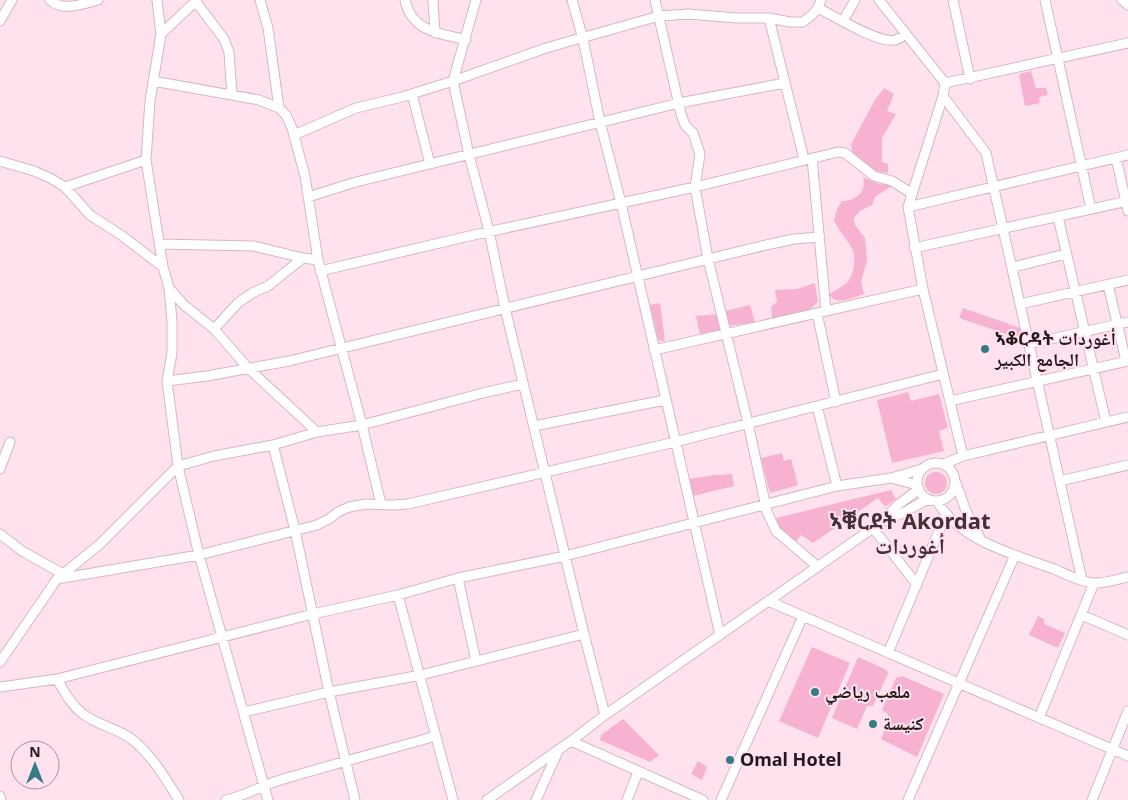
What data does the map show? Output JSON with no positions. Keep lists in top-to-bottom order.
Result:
{
  "districts": ["ኣቑርደት Akordat أغوردات"],
  "places": [
    "ኣቆርዳት أغوردات الجامع الكبير",
    "ملعب رياضي",
    "كنيسة",
    "Omal Hotel"
  ],
  "north": "top"
}
